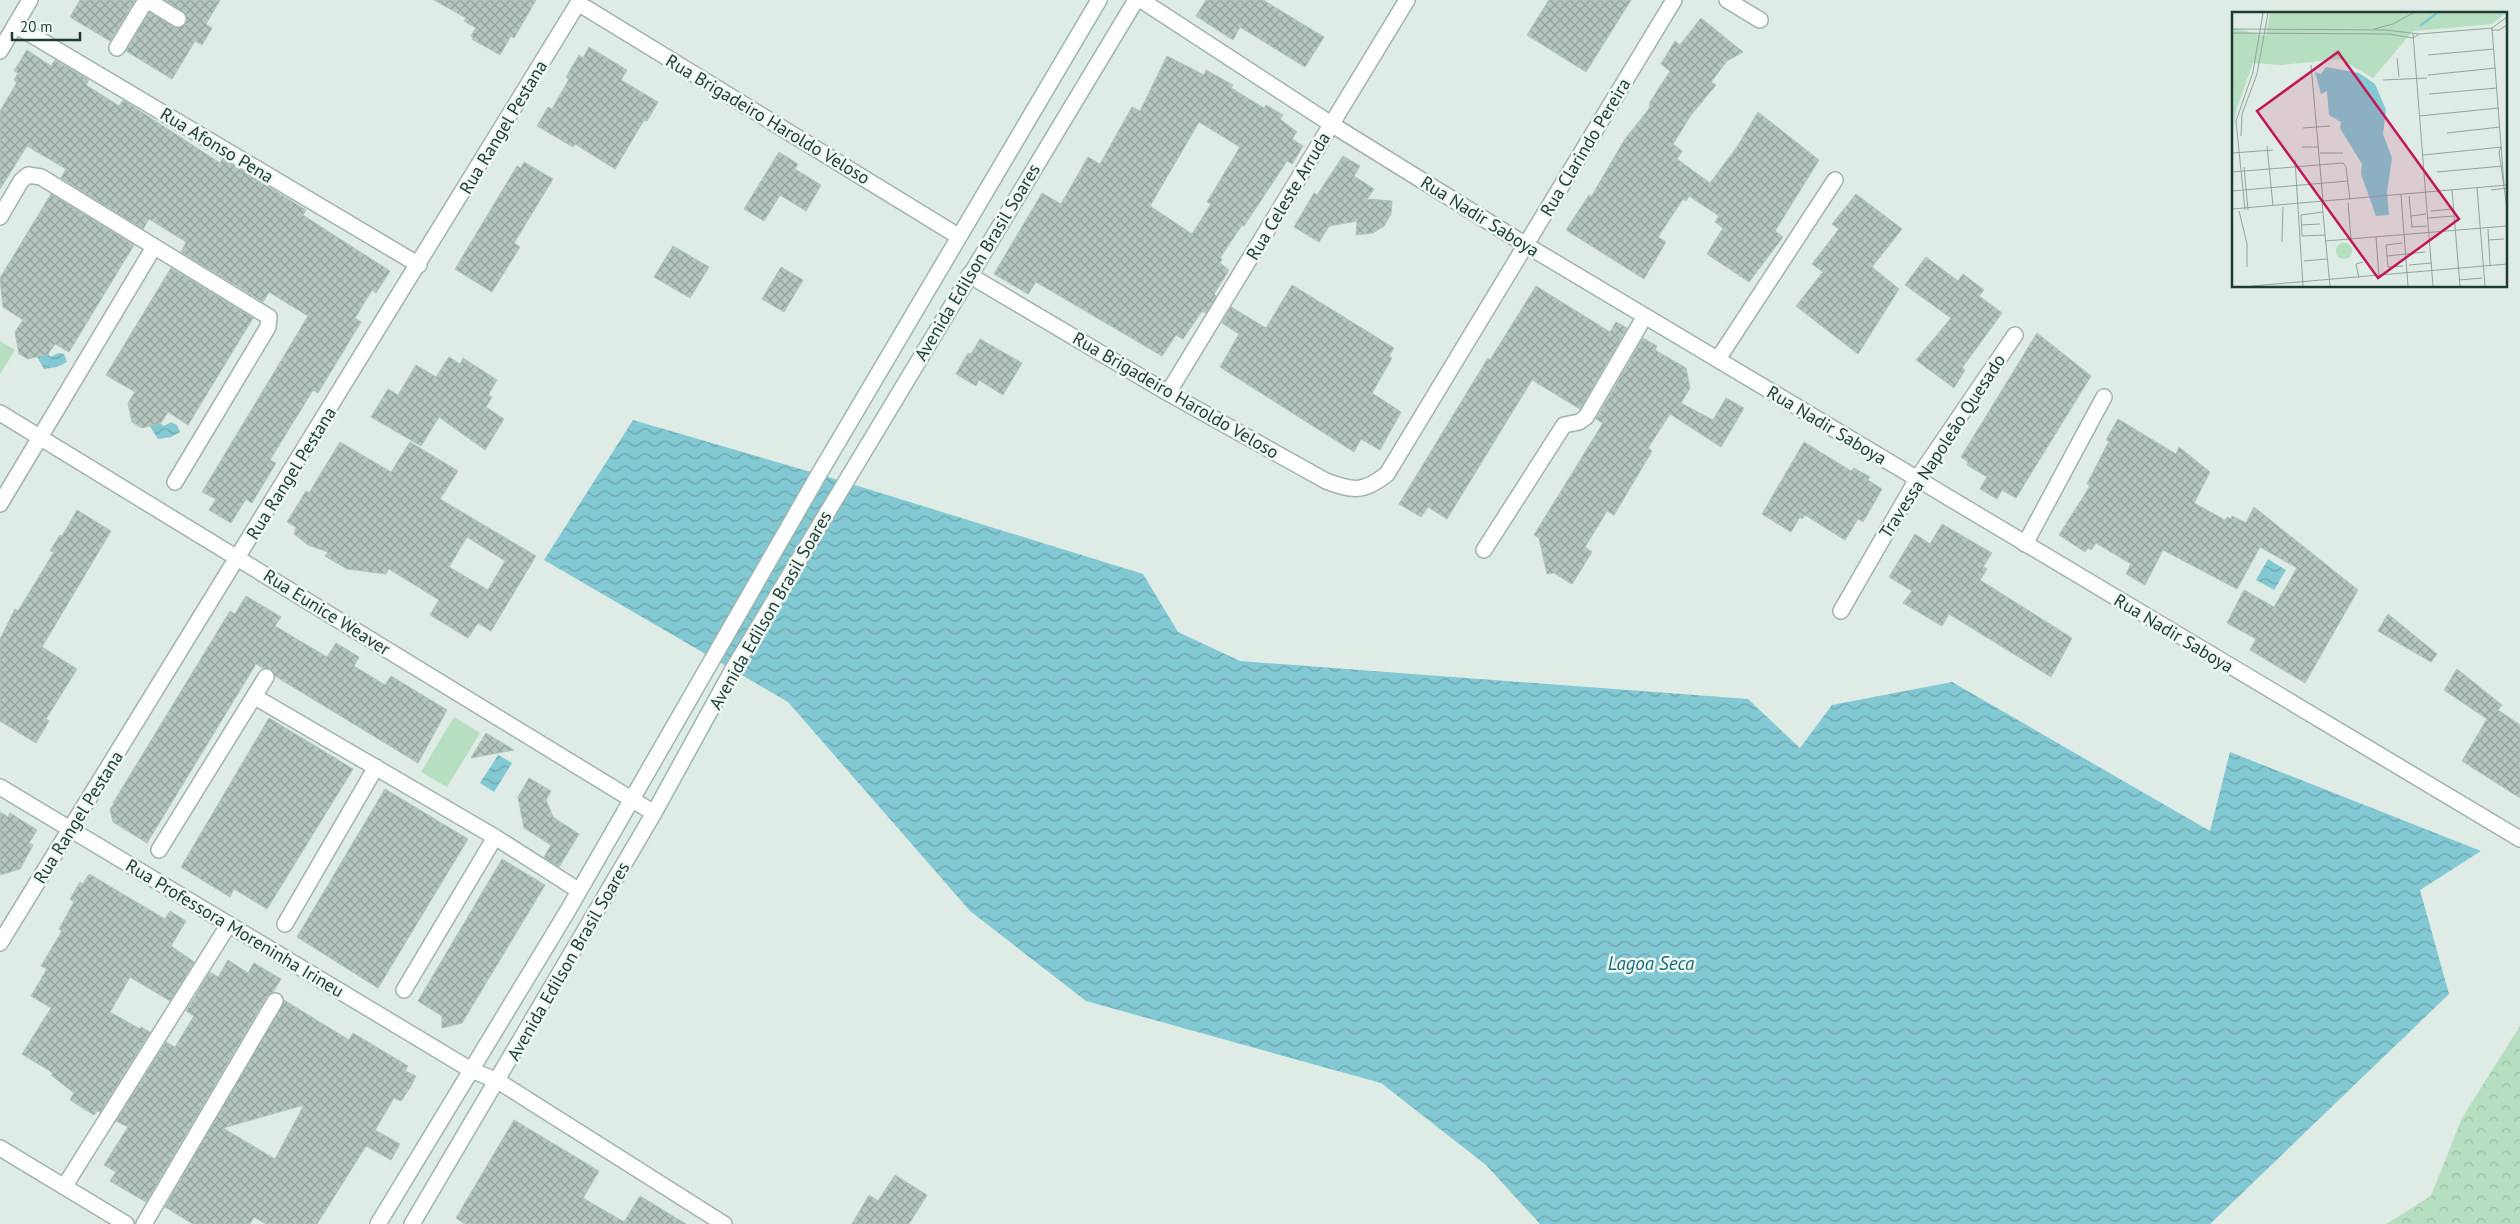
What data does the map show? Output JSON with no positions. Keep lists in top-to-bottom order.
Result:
{
  "streets": {
    "street": [
      "Rua Brigadeiro Haroldo Veloso",
      "Rua Rangel Pestana",
      "Rua Afonso Pena",
      "Rua Clarindo Pereira",
      "Rua Celeste Arruda",
      "Rua Nadir Saboya",
      "Avenida Edilson Brasil Soares",
      "Travessa Napoleão Quesado",
      "Rua Eunice Weaver",
      "Rua Professora Moreninha Irineu"
    ]
  },
  "crossings": [
    ["Rua Brigadeiro Haroldo Veloso", "Rua Rangel Pestana"],
    ["Rua Brigadeiro Haroldo Veloso", "Rua Clarindo Pereira"],
    ["Rua Brigadeiro Haroldo Veloso", "Rua Celeste Arruda"],
    ["Rua Brigadeiro Haroldo Veloso", "Avenida Edilson Brasil Soares"],
    ["Rua Rangel Pestana", "Rua Afonso Pena"],
    ["Rua Rangel Pestana", "Rua Eunice Weaver"],
    ["Rua Rangel Pestana", "Rua Professora Moreninha Irineu"],
    ["Rua Clarindo Pereira", "Rua Nadir Saboya"],
    ["Rua Celeste Arruda", "Rua Nadir Saboya"],
    ["Rua Nadir Saboya", "Travessa Napoleão Quesado"],
    ["Avenida Edilson Brasil Soares", "Rua Eunice Weaver"],
    ["Avenida Edilson Brasil Soares", "Rua Professora Moreninha Irineu"]
  ],
  "water": ["Lagoa Seca"],
  "scale_bar": "20 m"
}
